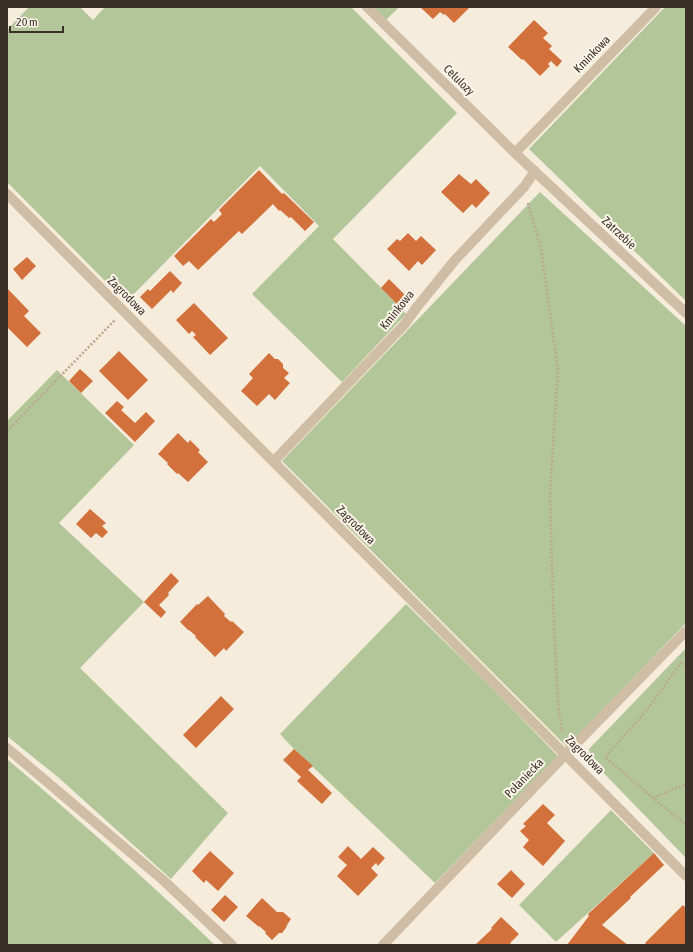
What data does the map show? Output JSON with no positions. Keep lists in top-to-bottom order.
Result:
{
  "streets": {
    "street": [
      "Kminkowa",
      "Celulozy",
      "Zatrzebie",
      "Zagrodowa",
      "Połaniecka"
    ]
  },
  "crossings": [
    ["Kminkowa", "Celulozy"],
    ["Kminkowa", "Zatrzebie"],
    ["Kminkowa", "Zagrodowa"],
    ["Celulozy", "Zatrzebie"],
    ["Zagrodowa", "Połaniecka"]
  ],
  "scale_bar": "20 m"
}
